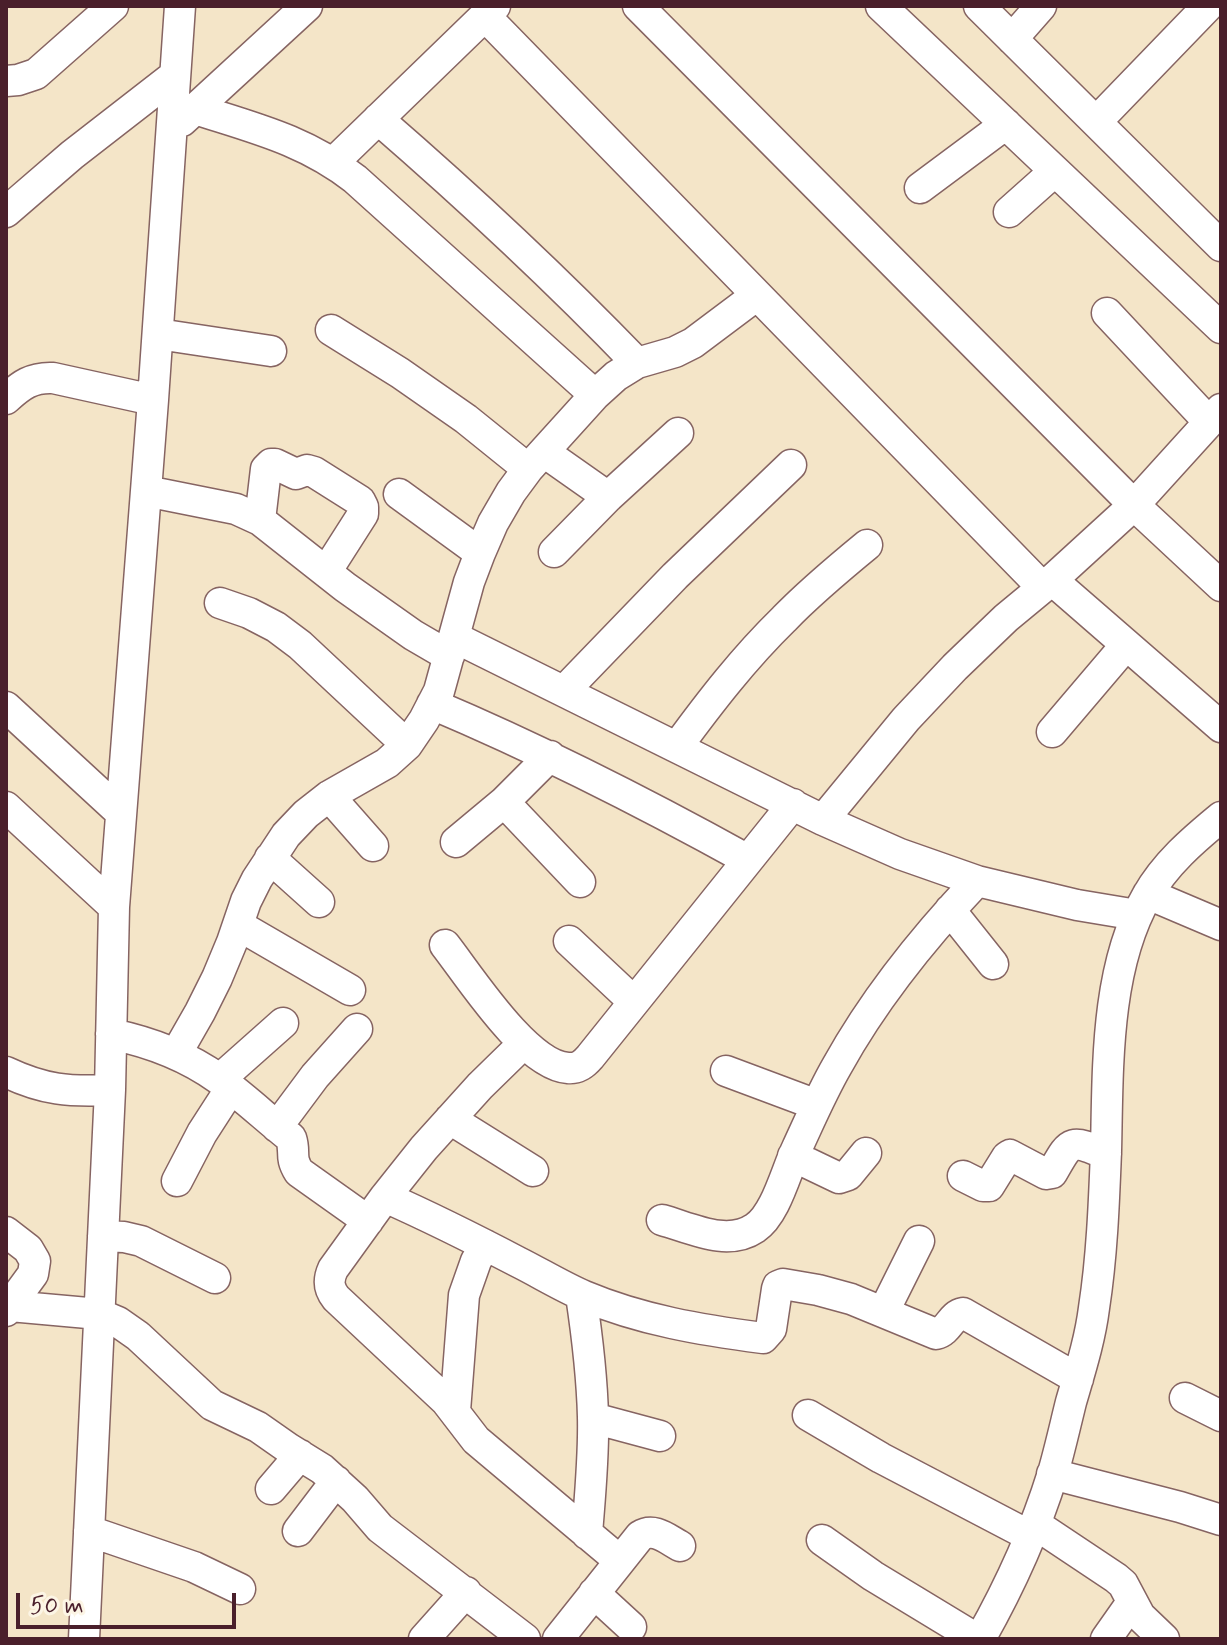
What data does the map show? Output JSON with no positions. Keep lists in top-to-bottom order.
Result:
{
  "scale_bar": "50 m"
}
